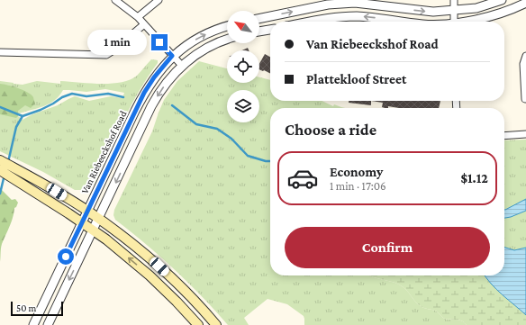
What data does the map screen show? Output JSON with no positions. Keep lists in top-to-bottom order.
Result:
{
  "streets": {
    "street": ["Van Riebeeckshof Road"]
  },
  "scale_bar": "50 m",
  "north": "top left",
  "page": {
    "banner": ["Van Riebeeckshof Road", "Plattekloof Street"],
    "bubble": "1 min",
    "heading": "Choose a ride",
    "list": [
      {
        "name": "Economy",
        "note": "1 min · 17:06",
        "value": "$1.12"
      }
    ],
    "buttons": "Confirm",
    "scale": "50 m"
  }
}
